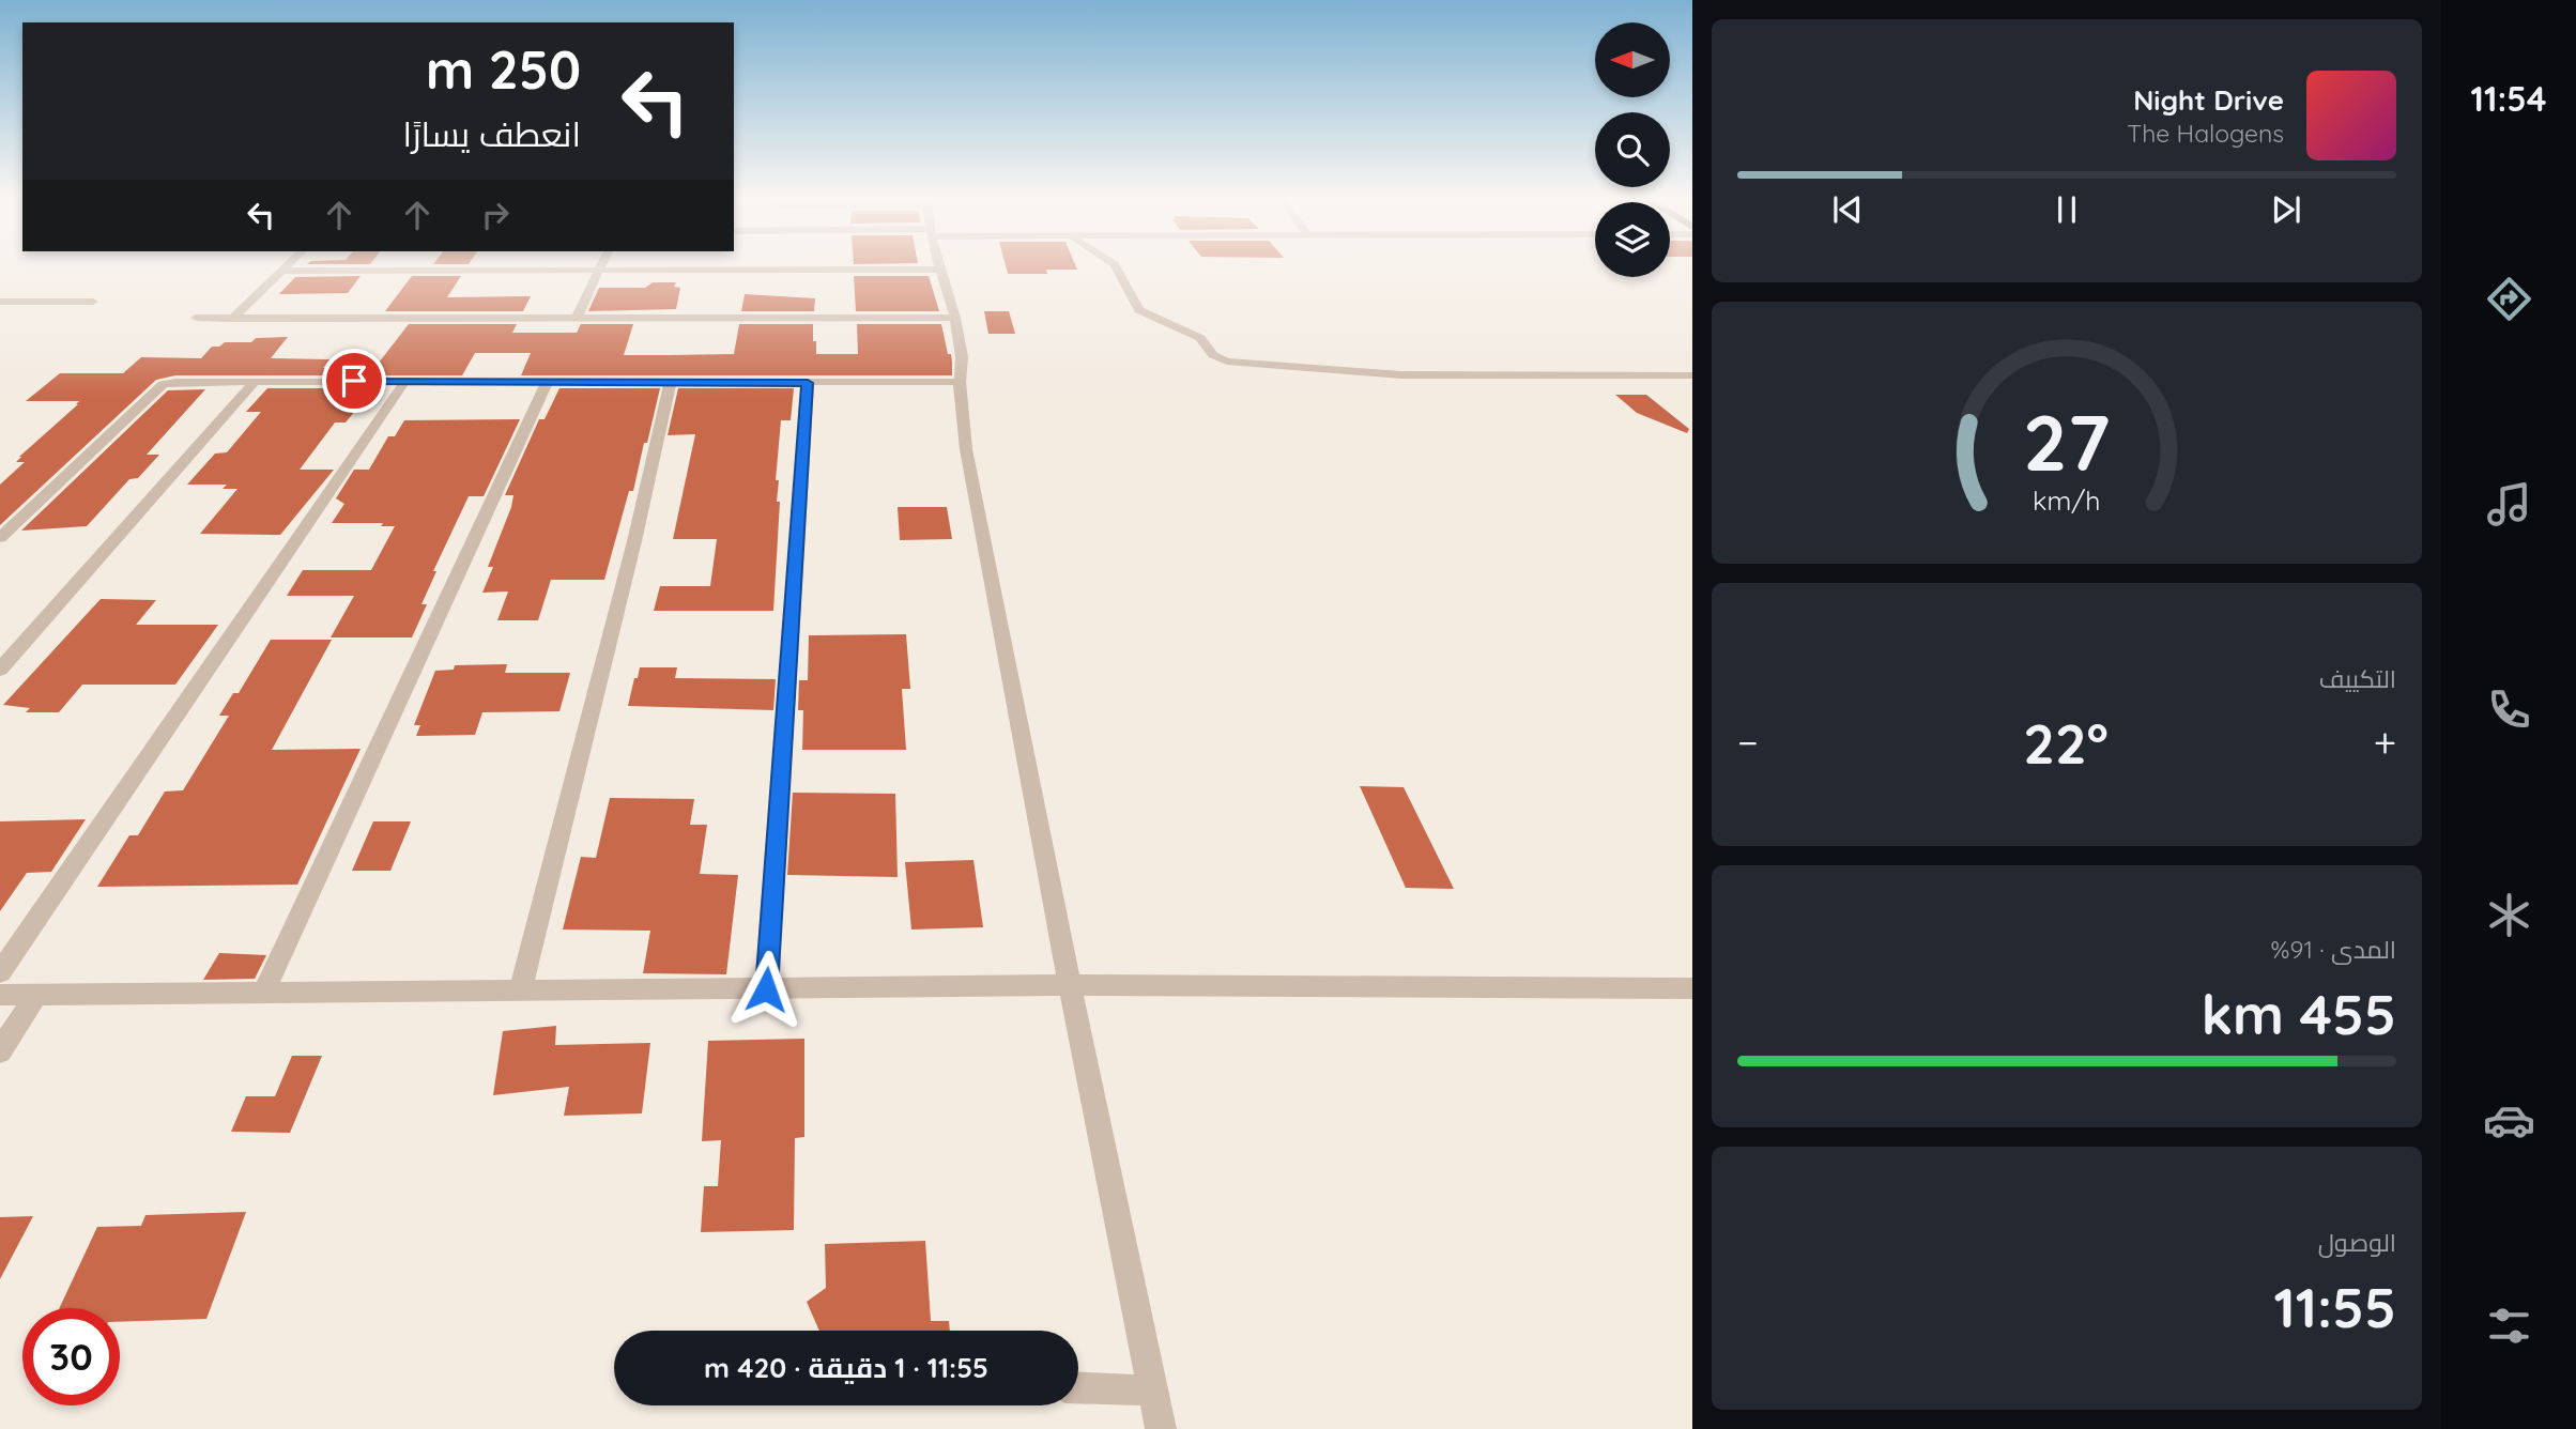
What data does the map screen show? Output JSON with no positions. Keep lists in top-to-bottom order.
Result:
{
  "north": "left",
  "page": {
    "tabs": "11:54",
    "turn": ["250 m", "انعطف يسارًا"],
    "song": ["Night Drive", "The Halogens"],
    "tile": [
      "التكييف",
      ["المدى · 91%", "455 km"],
      ["الوصول", "11:55"]
    ],
    "heat": ["−", "22°", "+"],
    "limit": "30",
    "trip": "11:55 · 1 دقيقة · 420 m",
    "gauge": ["27", "km/h"]
  }
}
